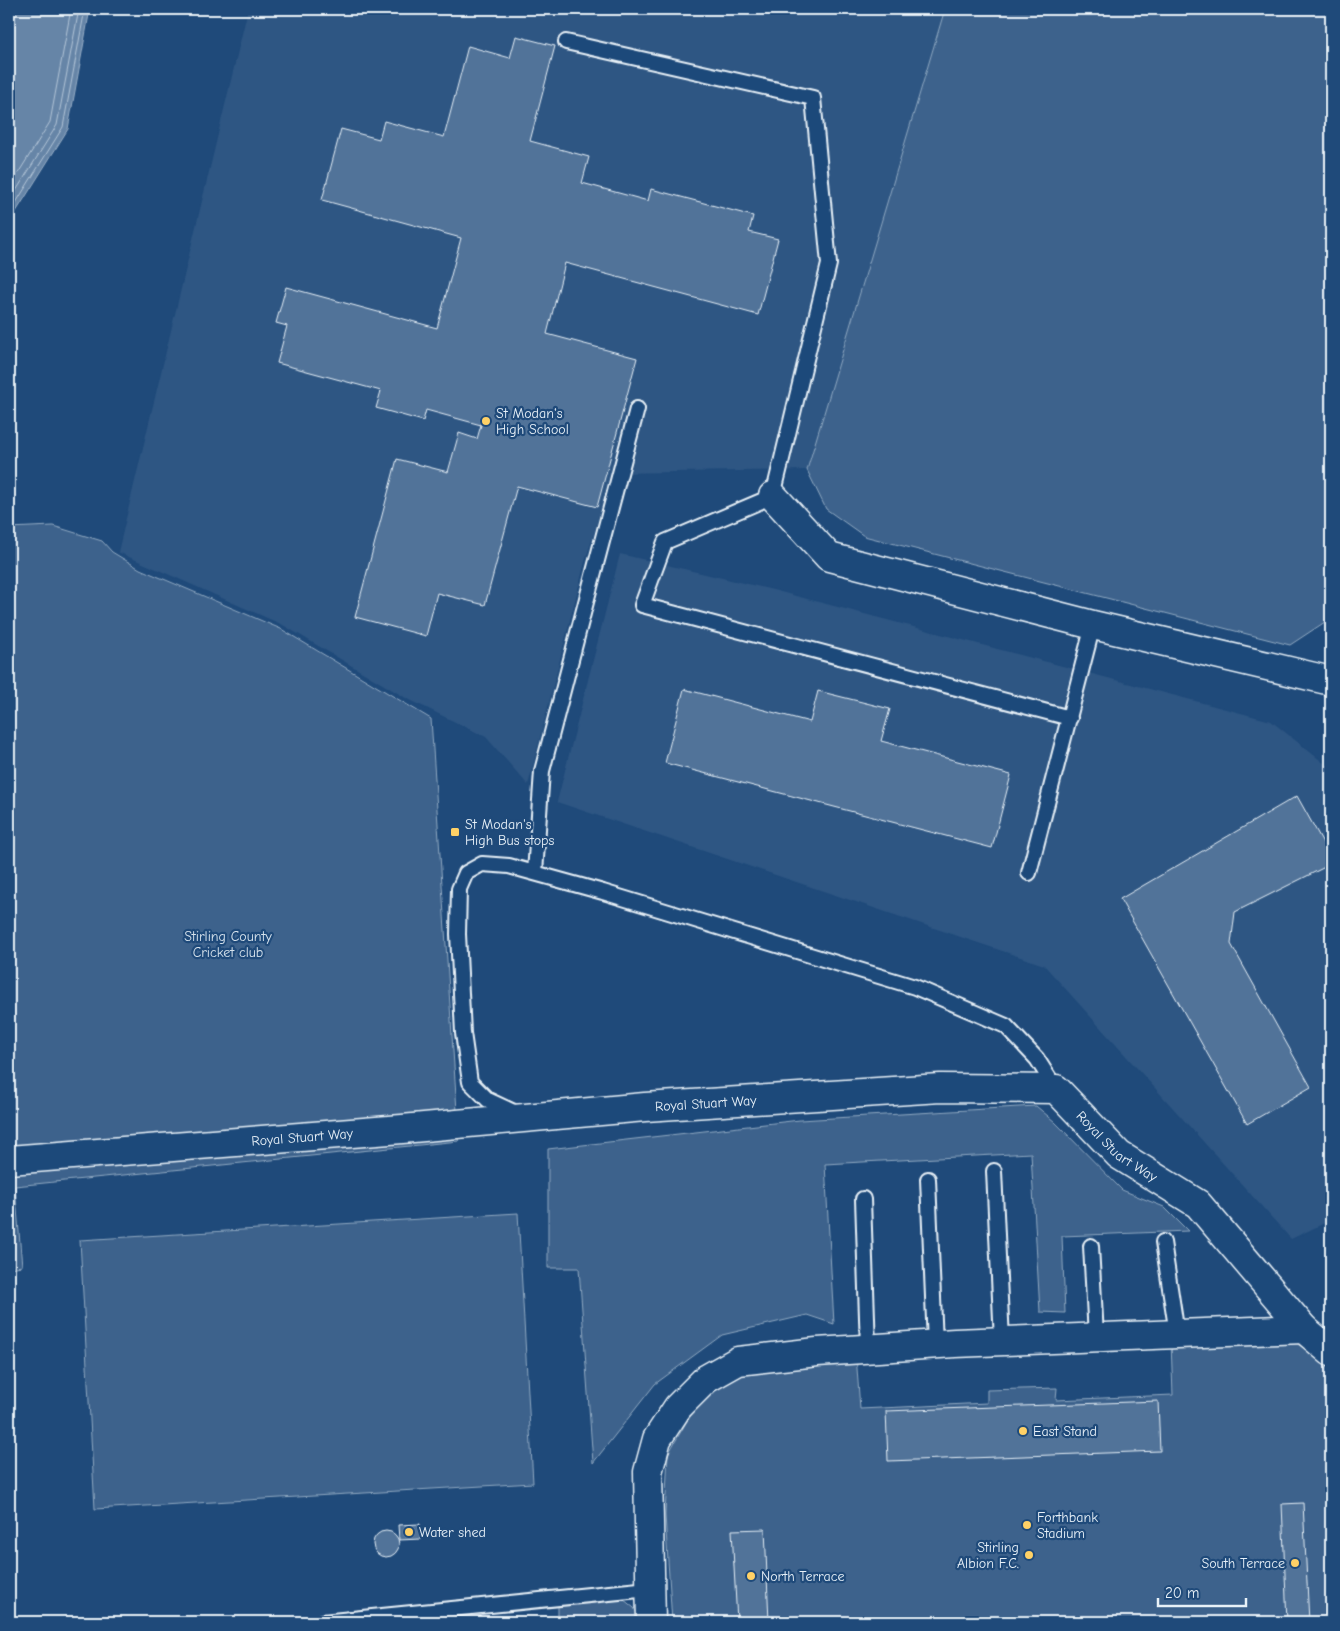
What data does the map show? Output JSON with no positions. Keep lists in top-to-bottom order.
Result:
{
  "streets": {
    "street": ["Royal Stuart Way"]
  },
  "parks": ["Stirling County Cricket club"],
  "places": {
    "other": [
      "St Modan's High School",
      "East Stand",
      "Forthbank Stadium",
      "Water shed",
      "Stirling Albion F.C.",
      "South Terrace",
      "North Terrace"
    ],
    "transit": ["St Modan's High Bus stops"]
  },
  "scale_bar": "20 m"
}
